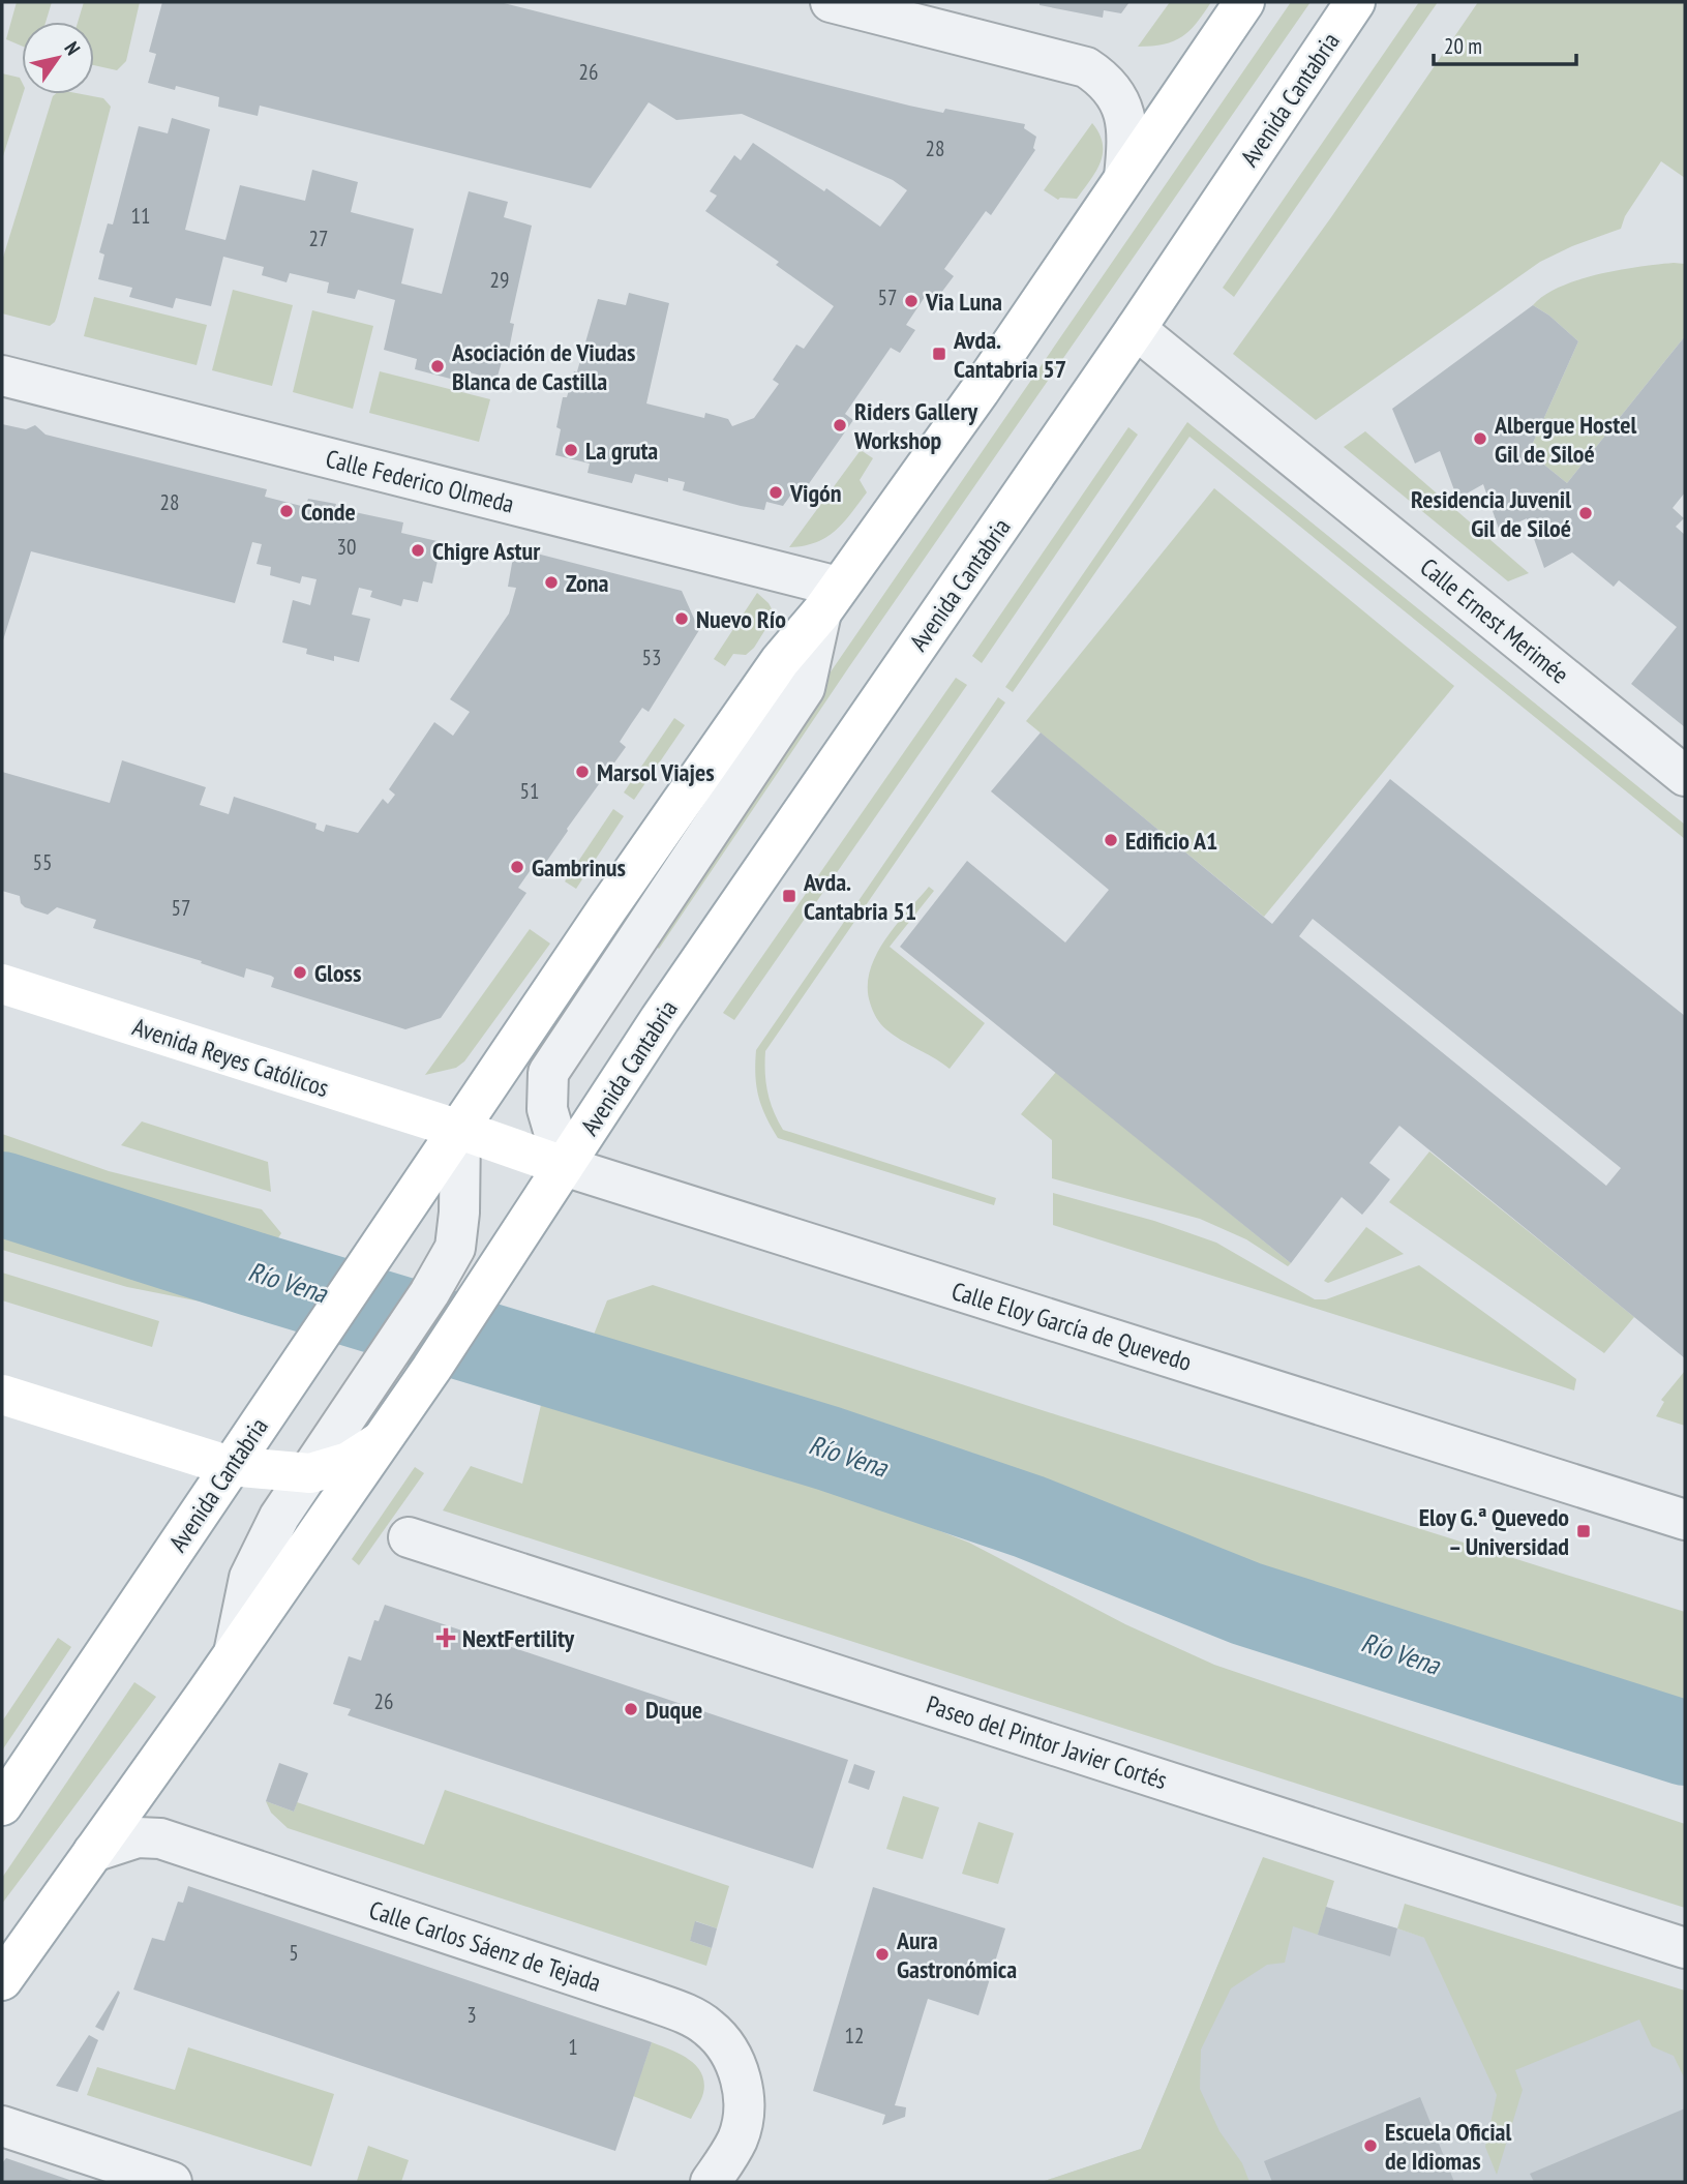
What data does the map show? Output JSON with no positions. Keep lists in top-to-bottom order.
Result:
{
  "streets": {
    "main road": ["Avenida Cantabria", "Avenida Reyes Católicos", "Calle Eloy García de Quevedo"],
    "street": [
      "Calle Federico Olmeda",
      "Calle Ernest Merimée",
      "Paseo del Pintor Javier Cortés",
      "Calle Carlos Sáenz de Tejada"
    ]
  },
  "crossings": [
    ["Avenida Cantabria", "Calle Federico Olmeda"],
    ["Avenida Cantabria", "Calle Ernest Merimée"],
    ["Avenida Cantabria", "Avenida Reyes Católicos"],
    ["Avenida Cantabria", "Calle Eloy García de Quevedo"],
    ["Avenida Cantabria", "Calle Carlos Sáenz de Tejada"],
    ["Avenida Reyes Católicos", "Calle Eloy García de Quevedo"]
  ],
  "water": ["Río Vena"],
  "places": {
    "other": [
      "Via Luna",
      "Asociación de Viudas Blanca de Castilla",
      "Riders Gallery Workshop",
      "Albergue Hostel Gil de Siloé",
      "La gruta",
      "Vigón",
      "Conde",
      "Residencia Juvenil Gil de Siloé",
      "Chigre Astur",
      "Zona",
      "Nuevo Río",
      "Marsol Viajes",
      "Edificio A1",
      "Gambrinus",
      "Gloss",
      "Duque",
      "Aura Gastronómica",
      "Escuela Oficial de Idiomas"
    ],
    "transit": ["Avda. Cantabria 57", "Avda. Cantabria 51", "Eloy G.ª Quevedo – Universidad"],
    "health": ["NextFertility"]
  },
  "house_numbers": [
    "26",
    "28",
    "11",
    "27",
    "29",
    "57",
    "28",
    "30",
    "53",
    "51",
    "55",
    "57",
    "26",
    "5",
    "3",
    "12",
    "1"
  ],
  "scale_bar": "20 m",
  "north": "top right"
}
